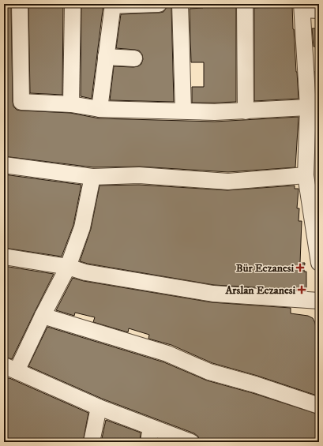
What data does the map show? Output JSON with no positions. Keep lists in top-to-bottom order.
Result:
{
  "places": {
    "health": ["Bür Eczanesi", "Arslan Eczanesi"]
  }
}
